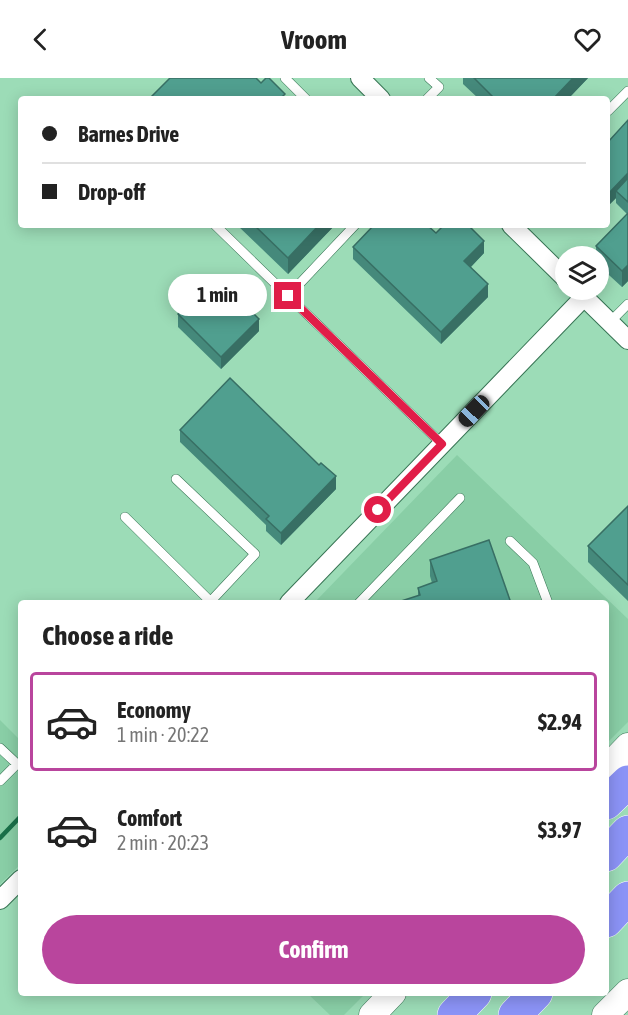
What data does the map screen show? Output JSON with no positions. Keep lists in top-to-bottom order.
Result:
{
  "page": {
    "header": "Vroom",
    "banner": ["Barnes Drive", "Drop-off"],
    "bubble": "1 min",
    "heading": "Choose a ride",
    "list": [
      {
        "name": "Economy",
        "note": "1 min · 20:22",
        "value": "$2.94"
      },
      {
        "name": "Comfort",
        "note": "2 min · 20:23",
        "value": "$3.97"
      }
    ],
    "buttons": "Confirm"
  }
}
